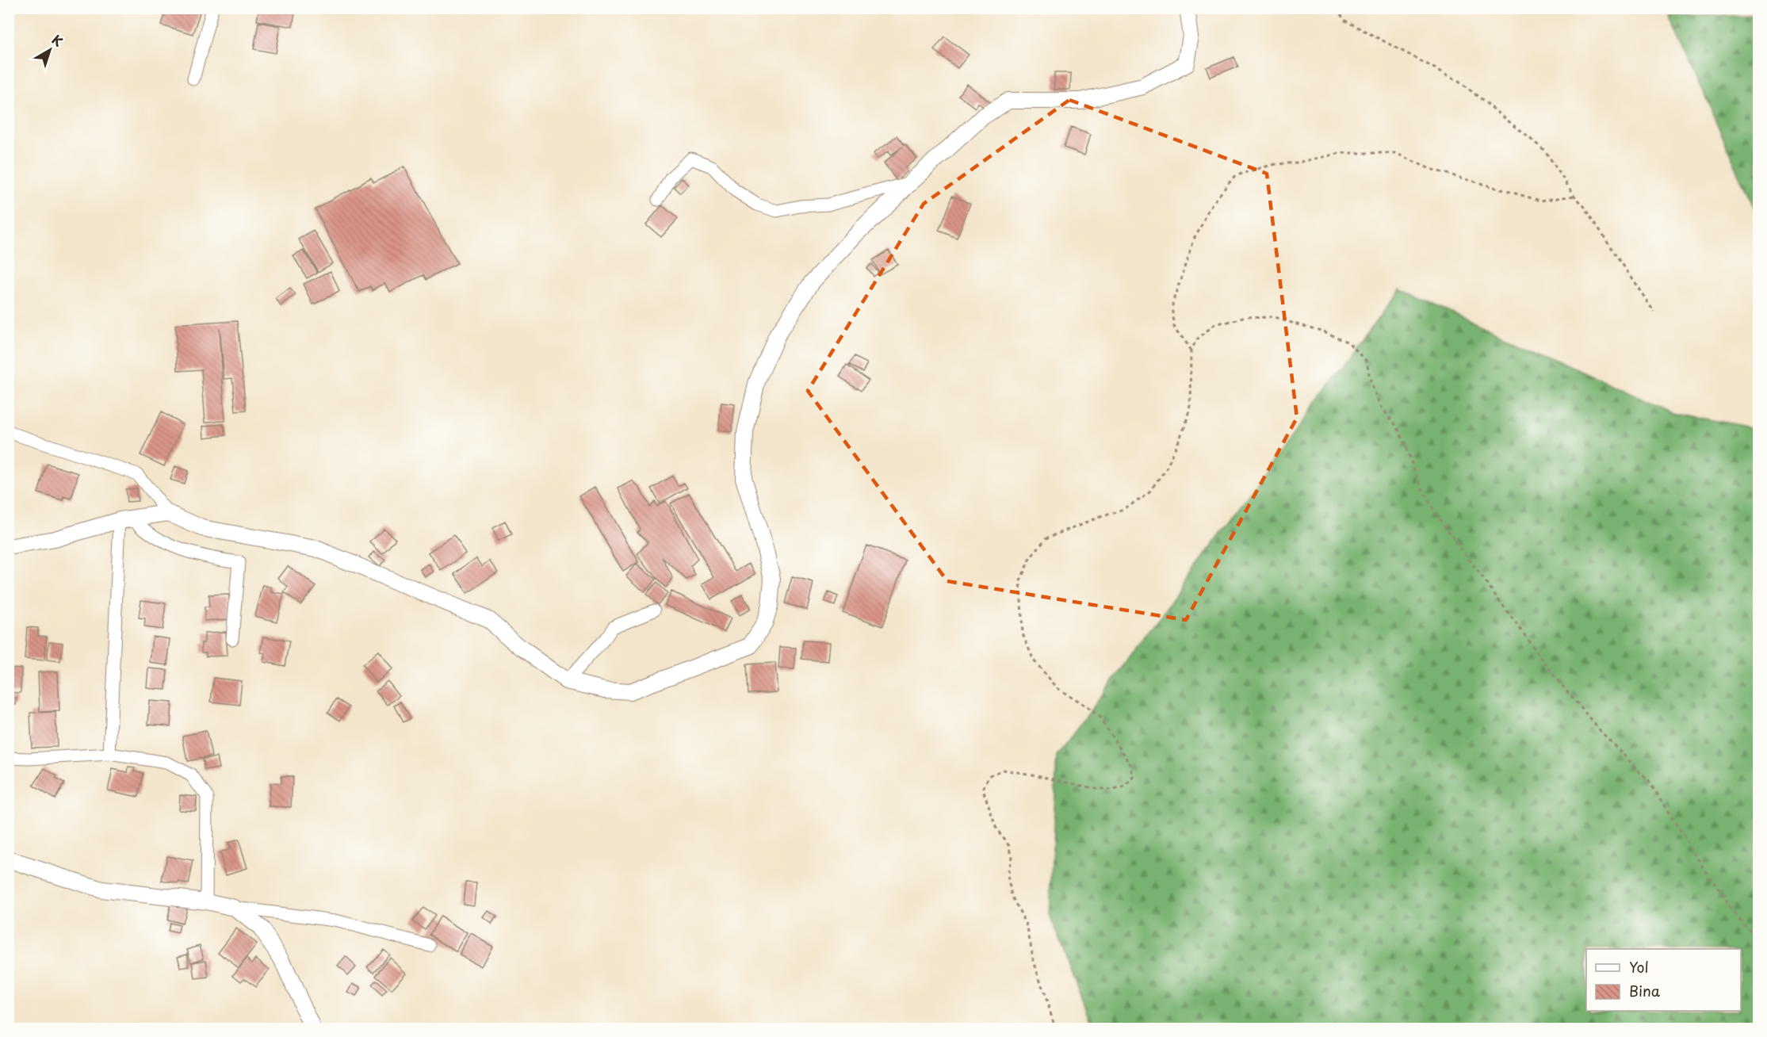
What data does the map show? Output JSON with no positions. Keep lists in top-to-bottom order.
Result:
{
  "legend": ["Yol", "Bina"],
  "north": "top right"
}
